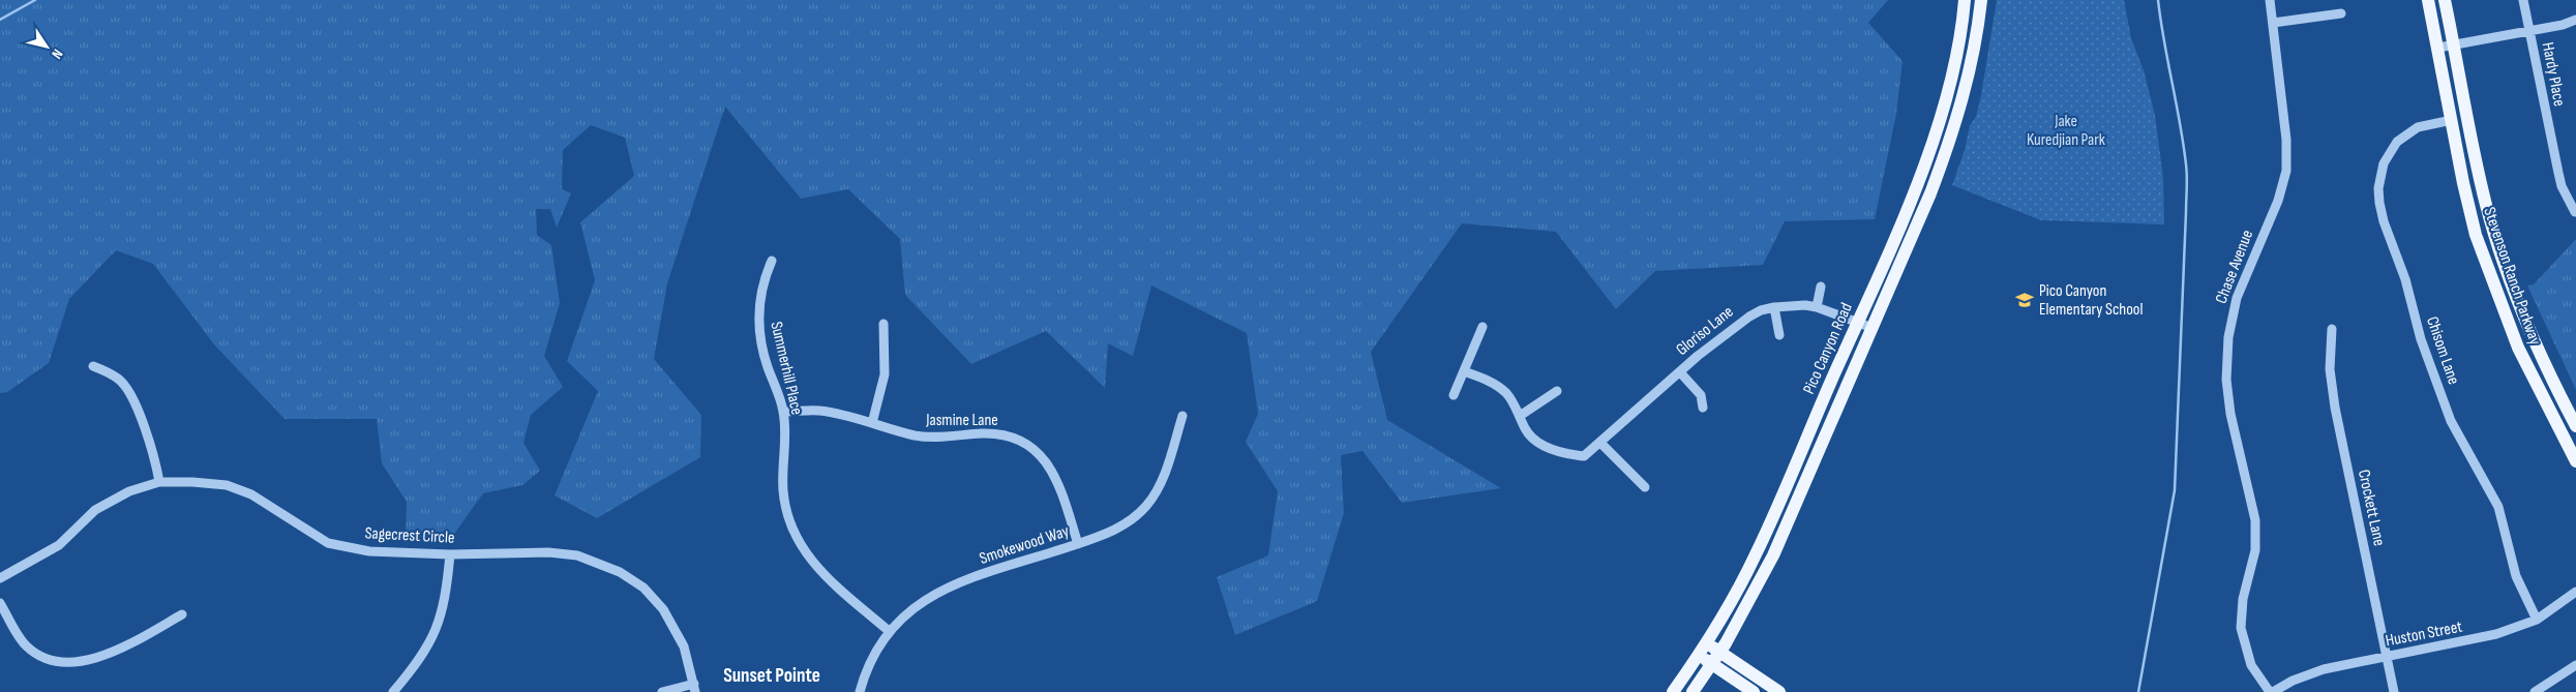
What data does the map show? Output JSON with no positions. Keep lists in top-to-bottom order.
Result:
{
  "streets": {
    "main road": ["Stevenson Ranch Parkway", "Pico Canyon Road"],
    "street": [
      "Hardy Place",
      "Chase Avenue",
      "Gloriso Lane",
      "Chisom Lane",
      "Summerhill Place",
      "Jasmine Lane",
      "Crockett Lane",
      "Sagecrest Circle",
      "Smokewood Way",
      "Huston Street"
    ]
  },
  "crossings": [
    ["Chase Avenue", "Huston Street"],
    ["Stevenson Ranch Parkway", "Chisom Lane"],
    ["Gloriso Lane", "Pico Canyon Road"],
    ["Chisom Lane", "Huston Street"],
    ["Summerhill Place", "Jasmine Lane"],
    ["Summerhill Place", "Smokewood Way"],
    ["Jasmine Lane", "Smokewood Way"],
    ["Crockett Lane", "Huston Street"]
  ],
  "districts": ["Sunset Pointe"],
  "parks": ["Jake Kuredjian Park"],
  "places": {
    "school or university": ["Pico Canyon Elementary School"]
  },
  "north": "bottom right"
}
